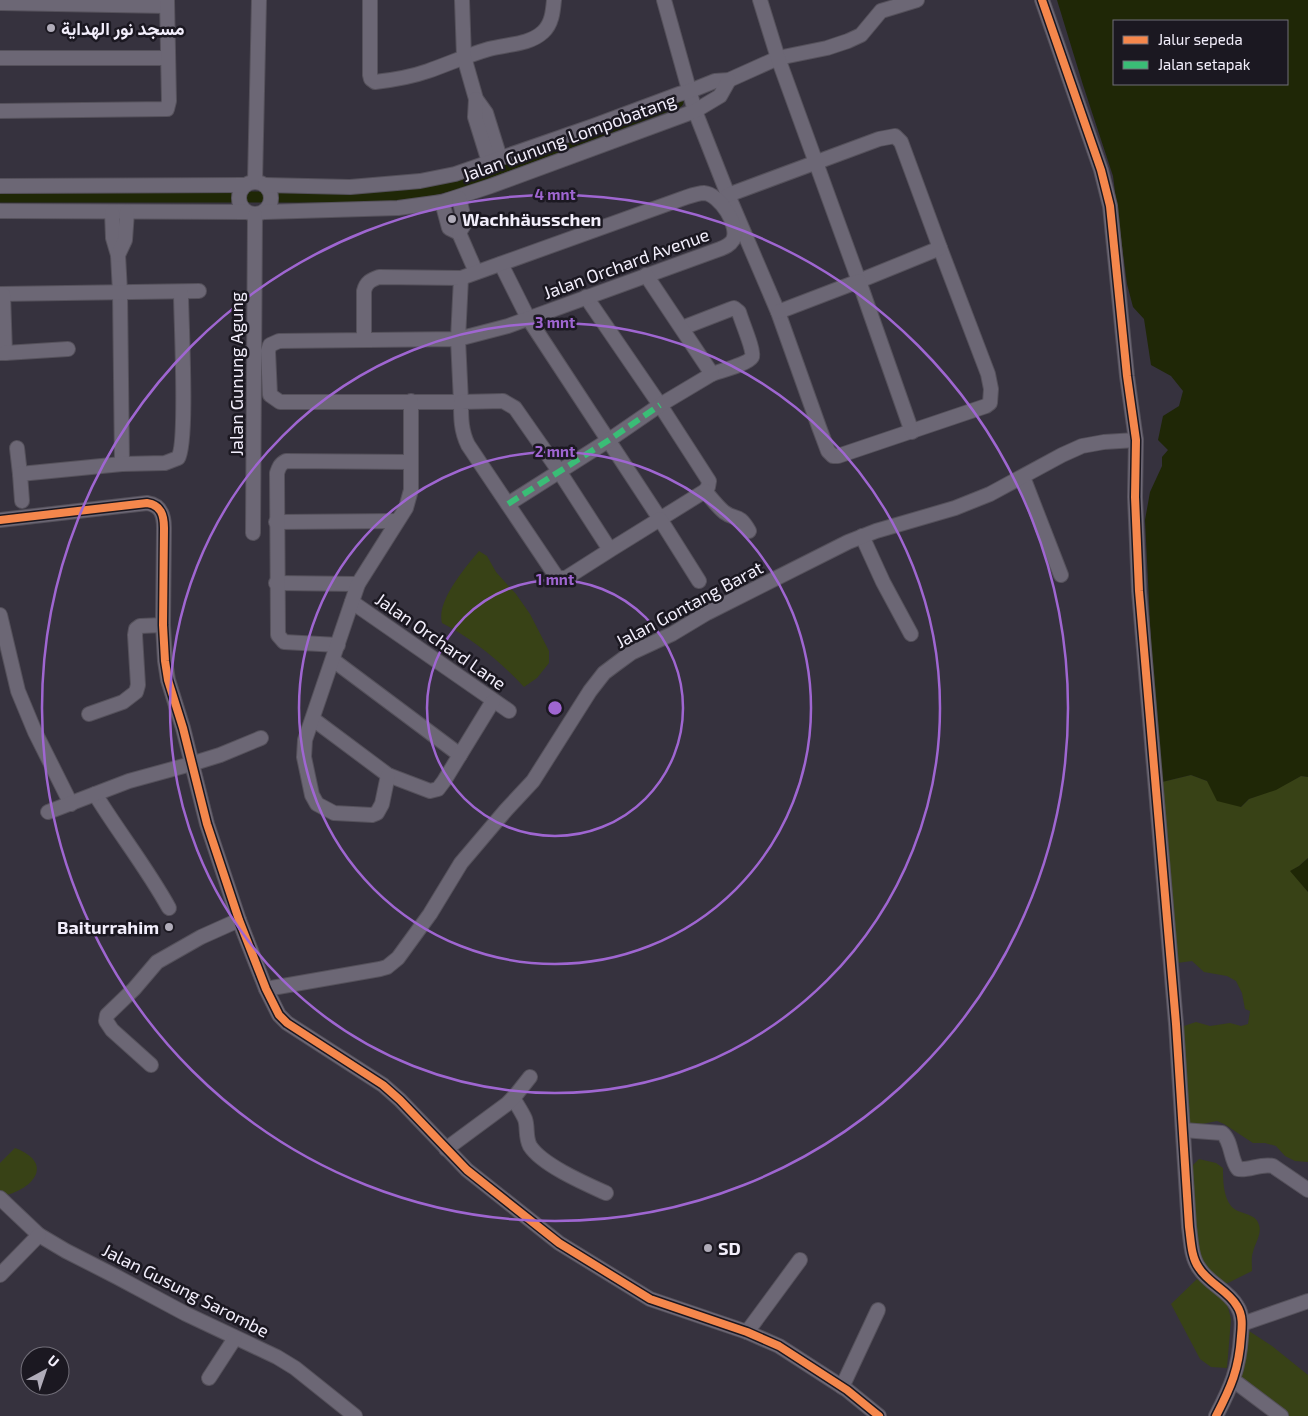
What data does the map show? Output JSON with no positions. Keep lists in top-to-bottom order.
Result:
{
  "streets": {
    "street": [
      "Jalan Gunung Lompobatang",
      "Jalan Orchard Avenue",
      "Jalan Gunung Agung",
      "Jalan Gontang Barat",
      "Jalan Orchard Lane",
      "Jalan Gusung Sarombe"
    ]
  },
  "crossings": [
    ["Jalan Gunung Lompobatang", "Jalan Gunung Agung"]
  ],
  "places": [
    "مسجد نور الهداية",
    "Wachhäusschen",
    "Baiturrahim",
    "SD"
  ],
  "legend": ["Jalur sepeda", "Jalan setapak"],
  "north": "top right",
  "rings": [
    "4 mnt",
    "3 mnt",
    "2 mnt",
    "1 mnt"
  ]
}
